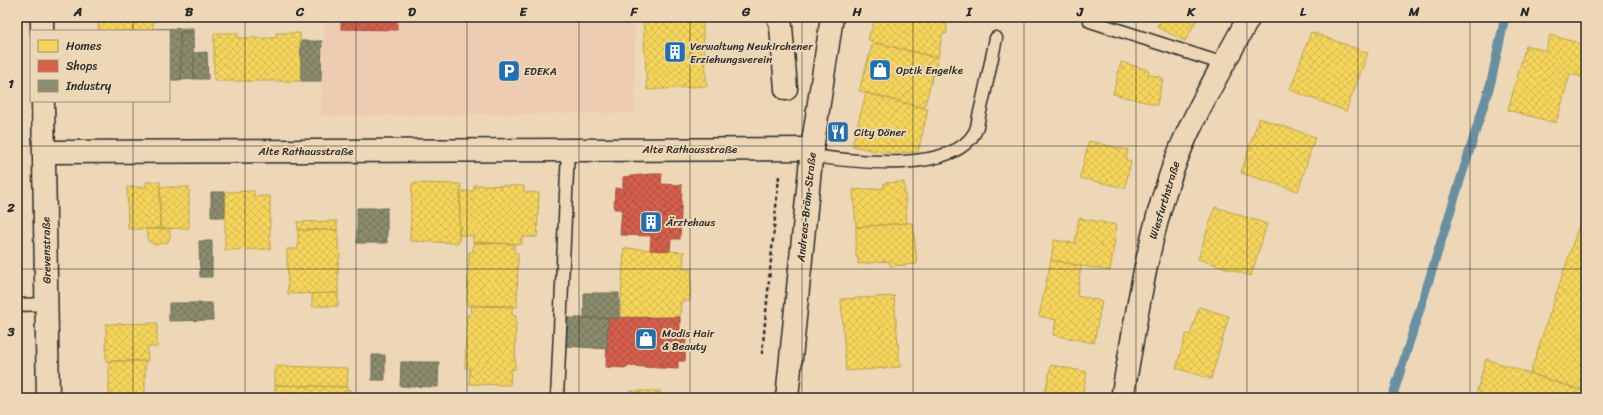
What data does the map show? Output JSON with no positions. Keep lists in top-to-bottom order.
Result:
{
  "streets": {
    "street": [
      "Alte Rathausstraße",
      "Wiesfurthstraße",
      "Andreas-Bräm-Straße",
      "Grevenstraße"
    ]
  },
  "crossings": [
    ["Alte Rathausstraße", "Andreas-Bräm-Straße"],
    ["Alte Rathausstraße", "Grevenstraße"]
  ],
  "places": {
    "building": ["Verwaltung Neukirchener Erziehungsverein", "Ärztehaus"],
    "shop": ["Optik Engelke", "Modis Hair & Beauty"],
    "parking": ["EDEKA"],
    "restaurant": ["City Döner"]
  },
  "legend": ["Homes", "Shops", "Industry"],
  "grid": {
    "columns": [
      "A",
      "B",
      "C",
      "D",
      "E",
      "F",
      "G",
      "H",
      "I",
      "J",
      "K",
      "L",
      "M",
      "N"
    ],
    "rows": ["1", "2", "3"]
  }
}
